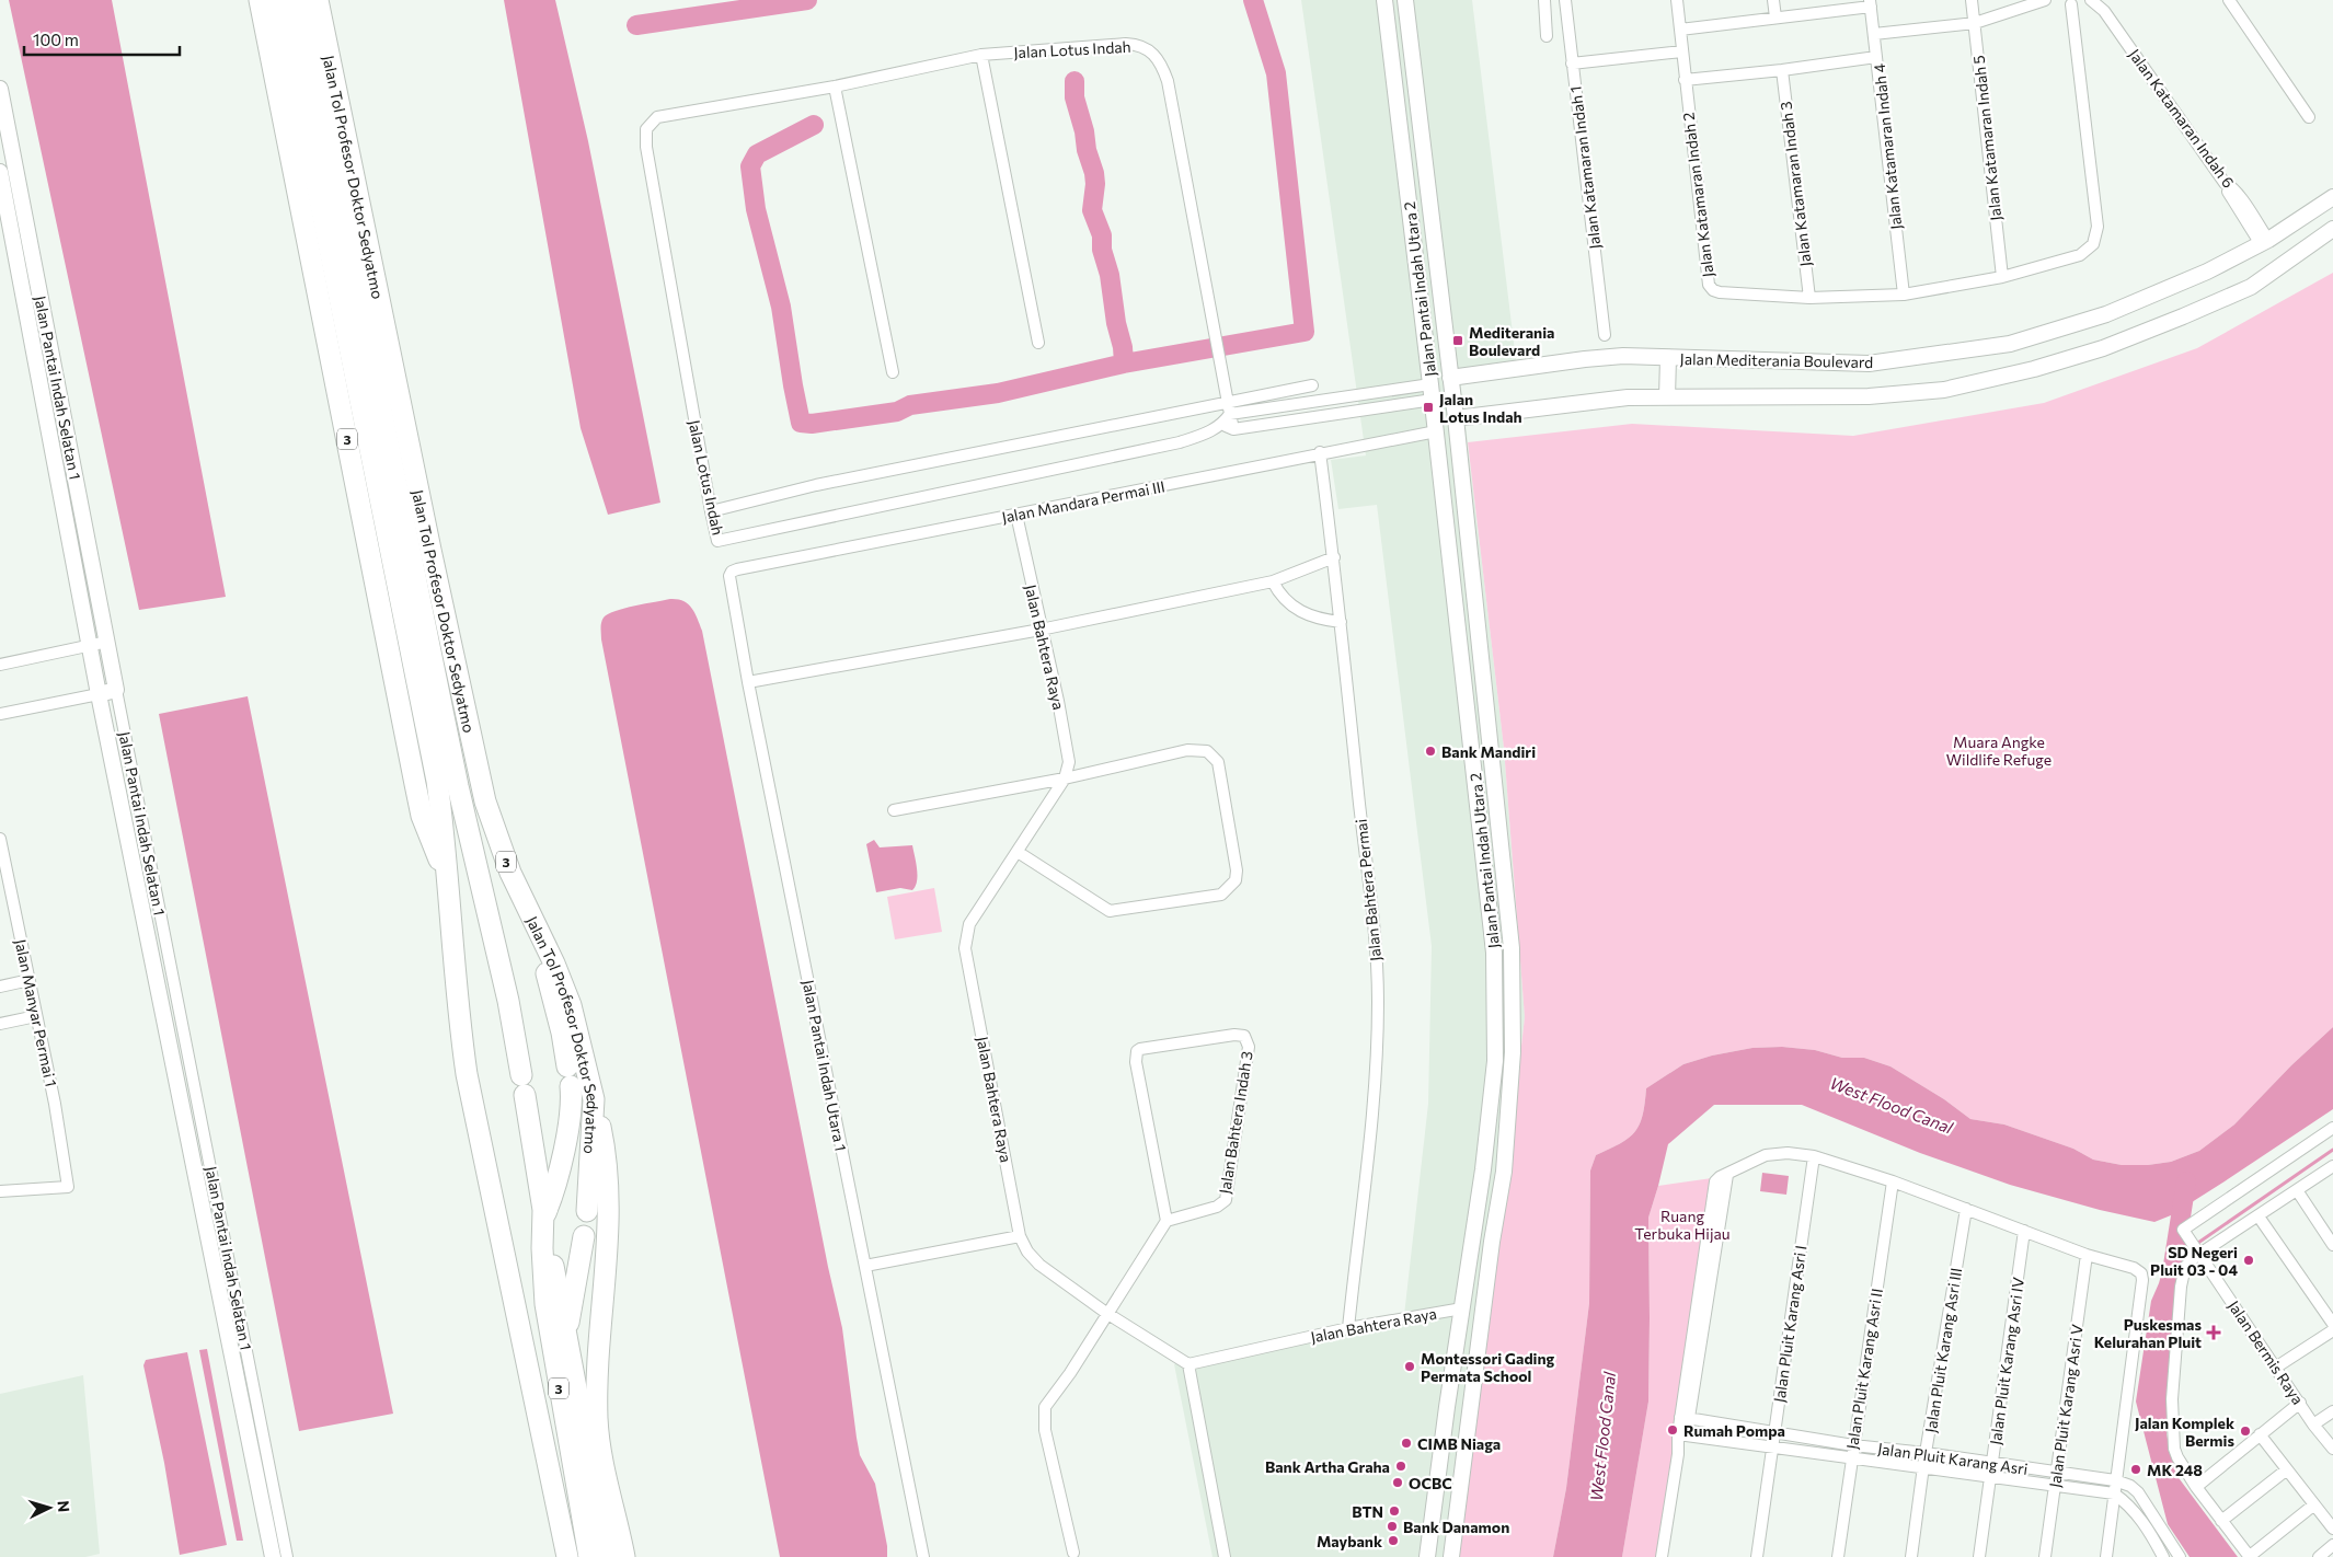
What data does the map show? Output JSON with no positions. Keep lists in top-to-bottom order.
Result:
{
  "streets": {
    "highway": ["Jalan Tol Profesor Doktor Sedyatmo", "3"],
    "street": [
      "Jalan Lotus Indah",
      "Jalan Katamaran Indah 6",
      "Jalan Katamaran Indah 5",
      "Jalan Katamaran Indah 4",
      "Jalan Katamaran Indah 1",
      "Jalan Katamaran Indah 3",
      "Jalan Katamaran Indah 2",
      "Jalan Pantai Indah Utara 2",
      "Jalan Mediterania Boulevard",
      "Jalan Pantai Indah Selatan 1",
      "Jalan Mandara Permai III",
      "Jalan Bahtera Raya",
      "Jalan Bahtera Permai",
      "Jalan Manyar Permai 1",
      "Jalan Pantai Indah Utara 1",
      "Jalan Bahtera Indah 3",
      "Jalan Pluit Karang Asri I",
      "Jalan Pluit Karang Asri III",
      "Jalan Bermis Raya",
      "Jalan Pluit Karang Asri IV",
      "Jalan Pluit Karang Asri II",
      "Jalan Pluit Karang Asri V",
      "Jalan Pluit Karang Asri"
    ]
  },
  "crossings": [
    ["Jalan Lotus Indah", "Jalan Pantai Indah Utara 2"],
    ["Jalan Katamaran Indah 6", "Jalan Mediterania Boulevard"],
    ["Jalan Katamaran Indah 5", "Jalan Katamaran Indah 2"],
    ["Jalan Katamaran Indah 4", "Jalan Katamaran Indah 2"],
    ["Jalan Katamaran Indah 3", "Jalan Katamaran Indah 2"],
    ["Jalan Pantai Indah Utara 2", "Jalan Mediterania Boulevard"],
    ["Jalan Pantai Indah Utara 2", "Jalan Mandara Permai III"],
    ["Jalan Pantai Indah Utara 2", "Jalan Bahtera Raya"],
    ["Jalan Mandara Permai III", "Jalan Bahtera Raya"],
    ["Jalan Mandara Permai III", "Jalan Bahtera Permai"],
    ["Jalan Mandara Permai III", "Jalan Pantai Indah Utara 1"],
    ["Jalan Bahtera Raya", "Jalan Bahtera Permai"],
    ["Jalan Pluit Karang Asri I", "Jalan Pluit Karang Asri"],
    ["Jalan Pluit Karang Asri III", "Jalan Pluit Karang Asri"],
    ["Jalan Pluit Karang Asri IV", "Jalan Pluit Karang Asri"],
    ["Jalan Pluit Karang Asri II", "Jalan Pluit Karang Asri"],
    ["Jalan Pluit Karang Asri V", "Jalan Pluit Karang Asri"]
  ],
  "water": ["West Flood Canal"],
  "parks": ["Muara Angke Wildlife Refuge", "Ruang Terbuka Hijau"],
  "places": {
    "transit": ["Mediterania Boulevard", "Jalan Lotus Indah"],
    "other": [
      "Bank Mandiri",
      "SD Negeri Pluit 03 - 04",
      "Montessori Gading Permata School",
      "Rumah Pompa",
      "Jalan Komplek Bermis",
      "CIMB Niaga",
      "Bank Artha Graha",
      "MK 248",
      "OCBC",
      "BTN",
      "Bank Danamon",
      "Maybank"
    ],
    "health": ["Puskesmas Kelurahan Pluit"]
  },
  "scale_bar": "100 m",
  "north": "right"
}
